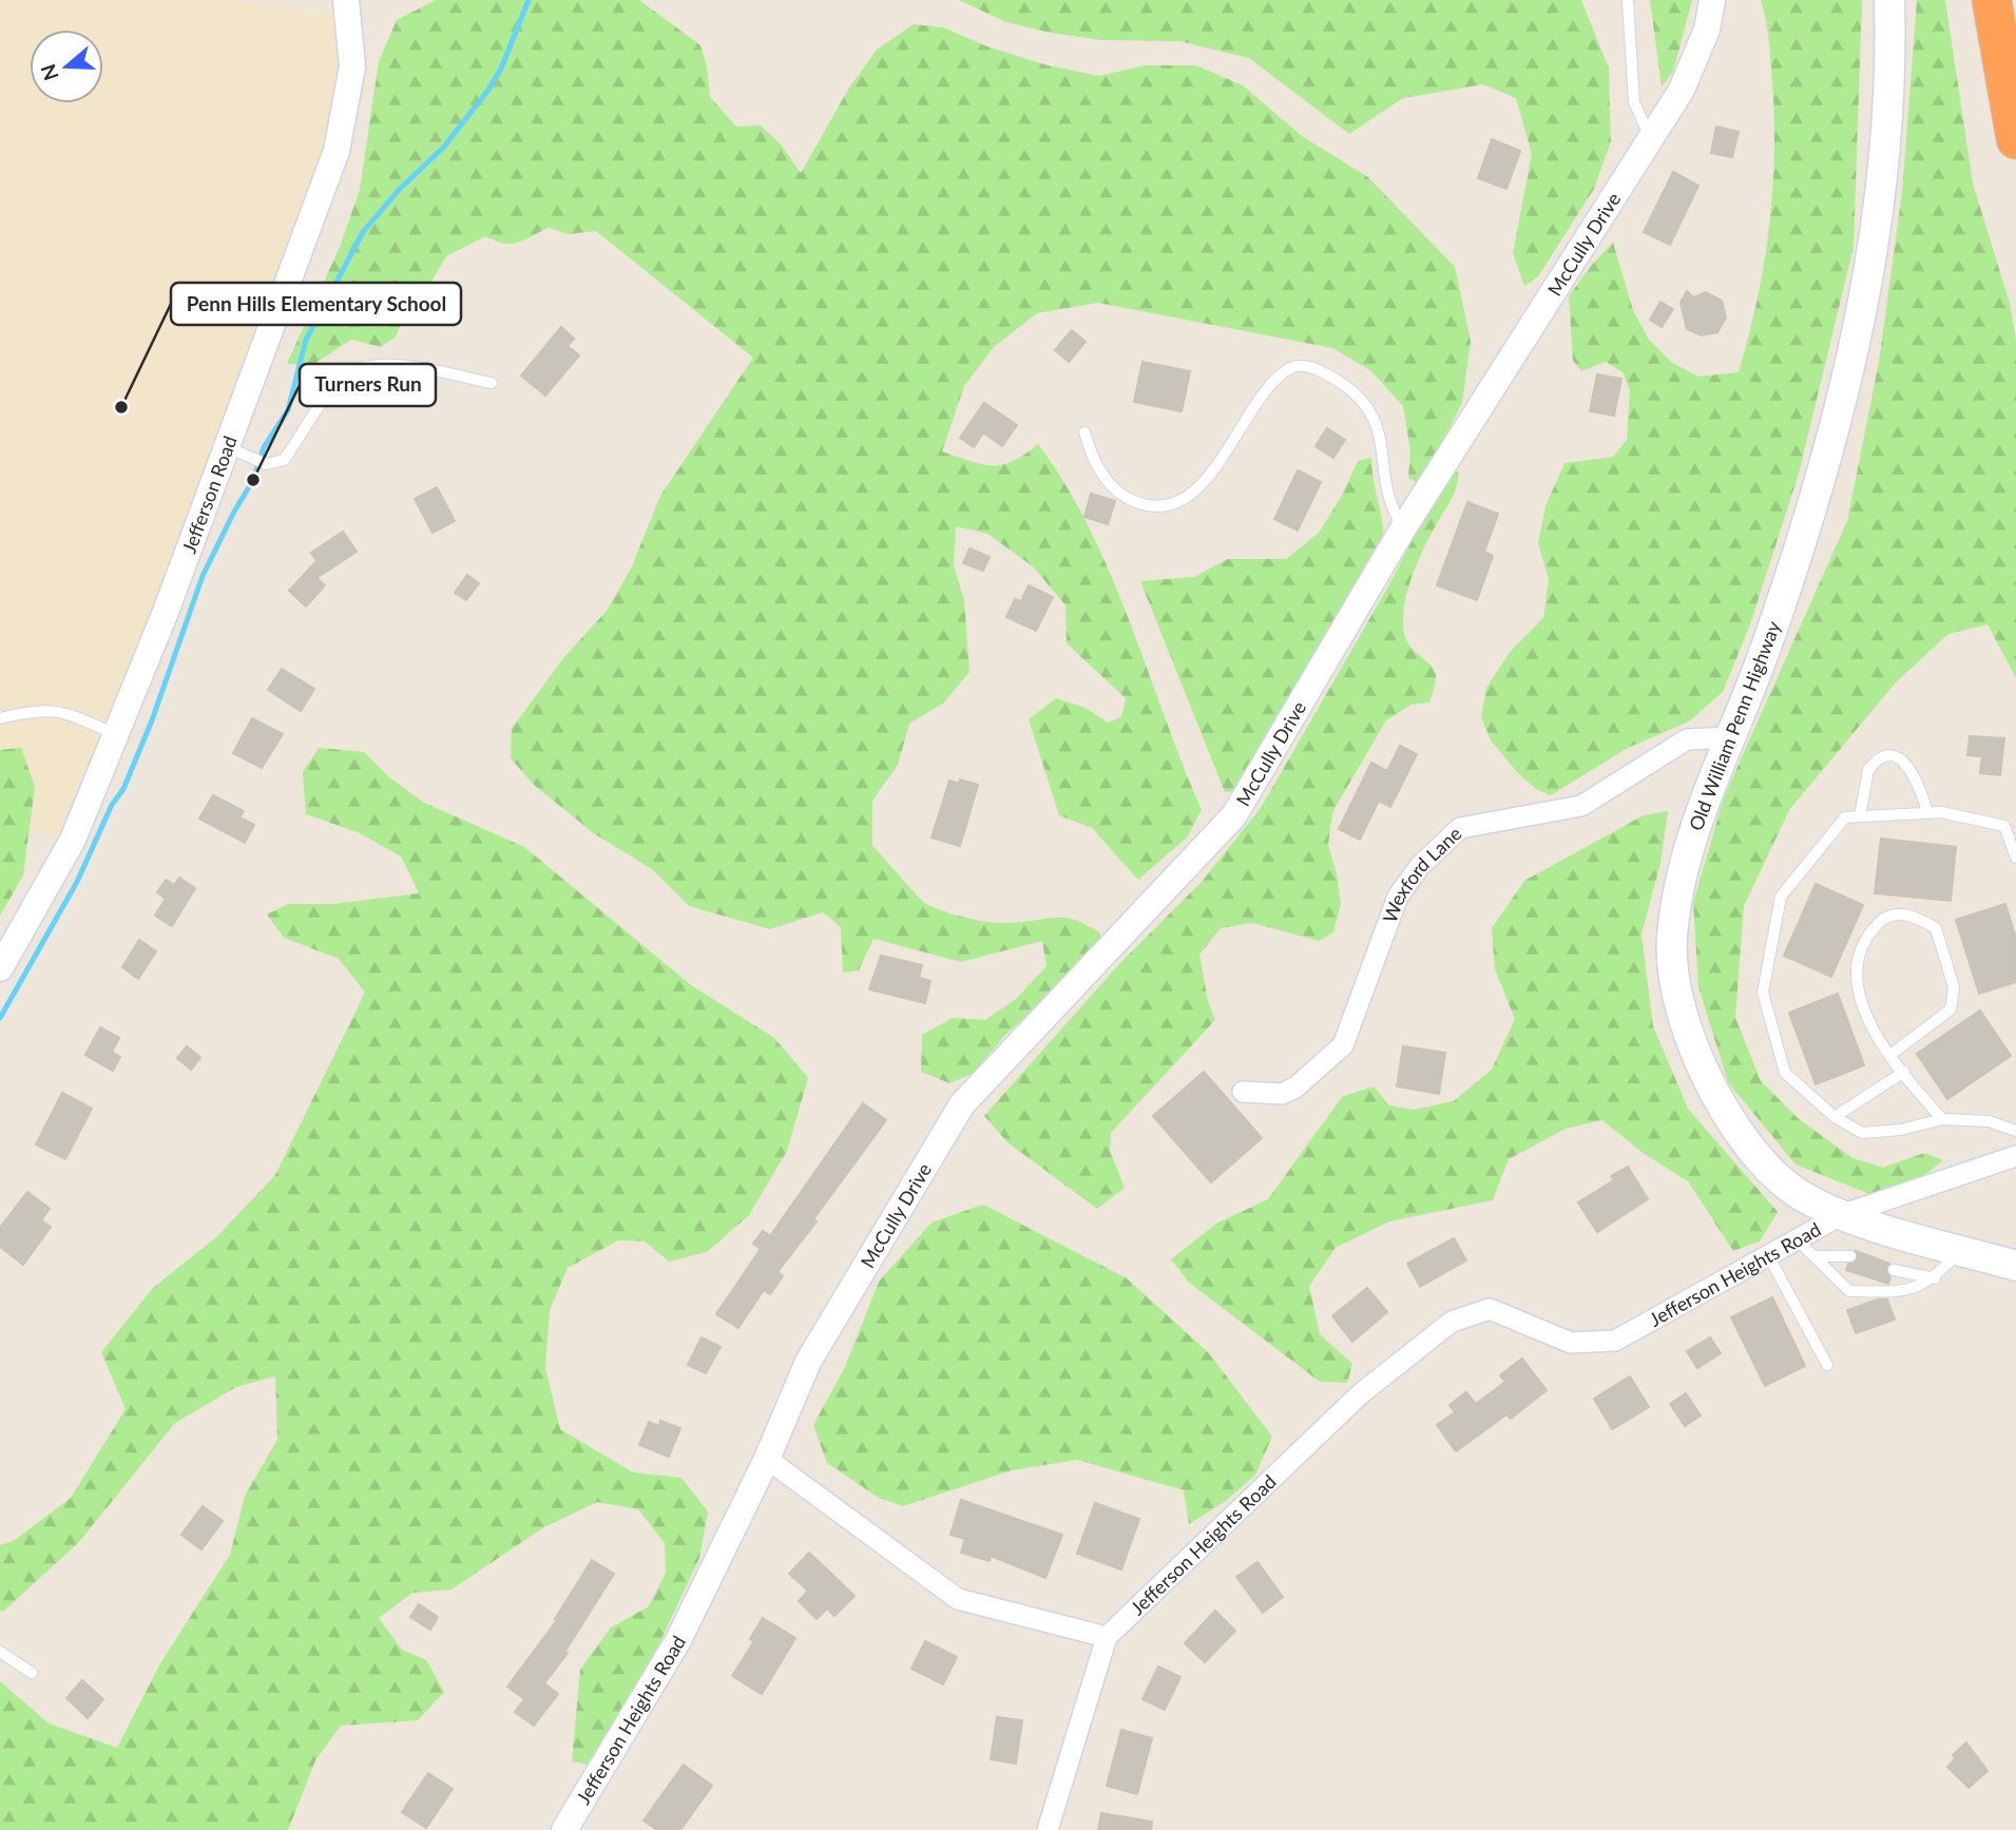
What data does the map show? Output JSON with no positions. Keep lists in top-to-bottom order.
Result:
{
  "streets": {
    "main road": ["Old William Penn Highway"],
    "street": [
      "McCully Drive",
      "Jefferson Road",
      "Wexford Lane",
      "Jefferson Heights Road"
    ]
  },
  "crossings": [
    ["McCully Drive", "Jefferson Heights Road"],
    ["Old William Penn Highway", "Wexford Lane"],
    ["Old William Penn Highway", "Jefferson Heights Road"]
  ],
  "places": ["Penn Hills Elementary School", "Turners Run"],
  "north": "left"
}
